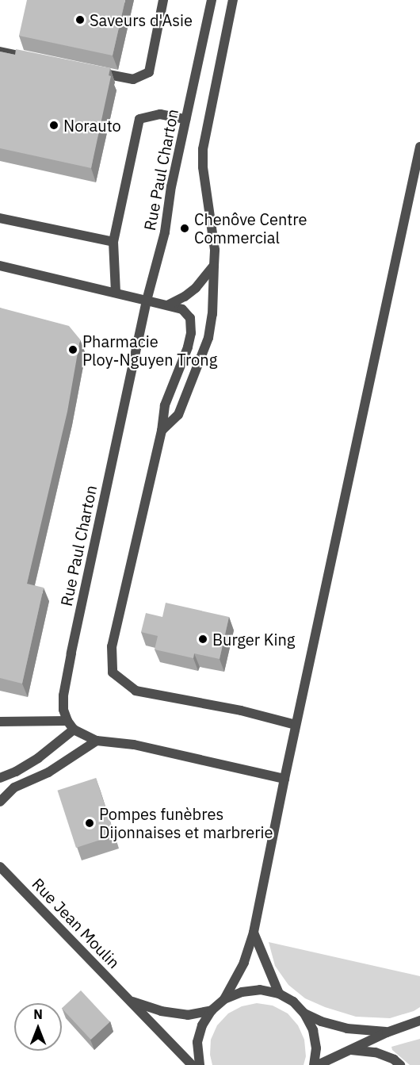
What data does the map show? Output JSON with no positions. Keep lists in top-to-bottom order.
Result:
{
  "streets": {
    "street": ["Rue Paul Charton", "Rue Jean Moulin"]
  },
  "places": [
    "Saveurs d'Asie",
    "Norauto",
    "Chenôve Centre Commercial",
    "Pharmacie Ploy-Nguyen Trong",
    "Burger King",
    "Pompes funèbres Dijonnaises et marbrerie"
  ],
  "north": "top"
}
